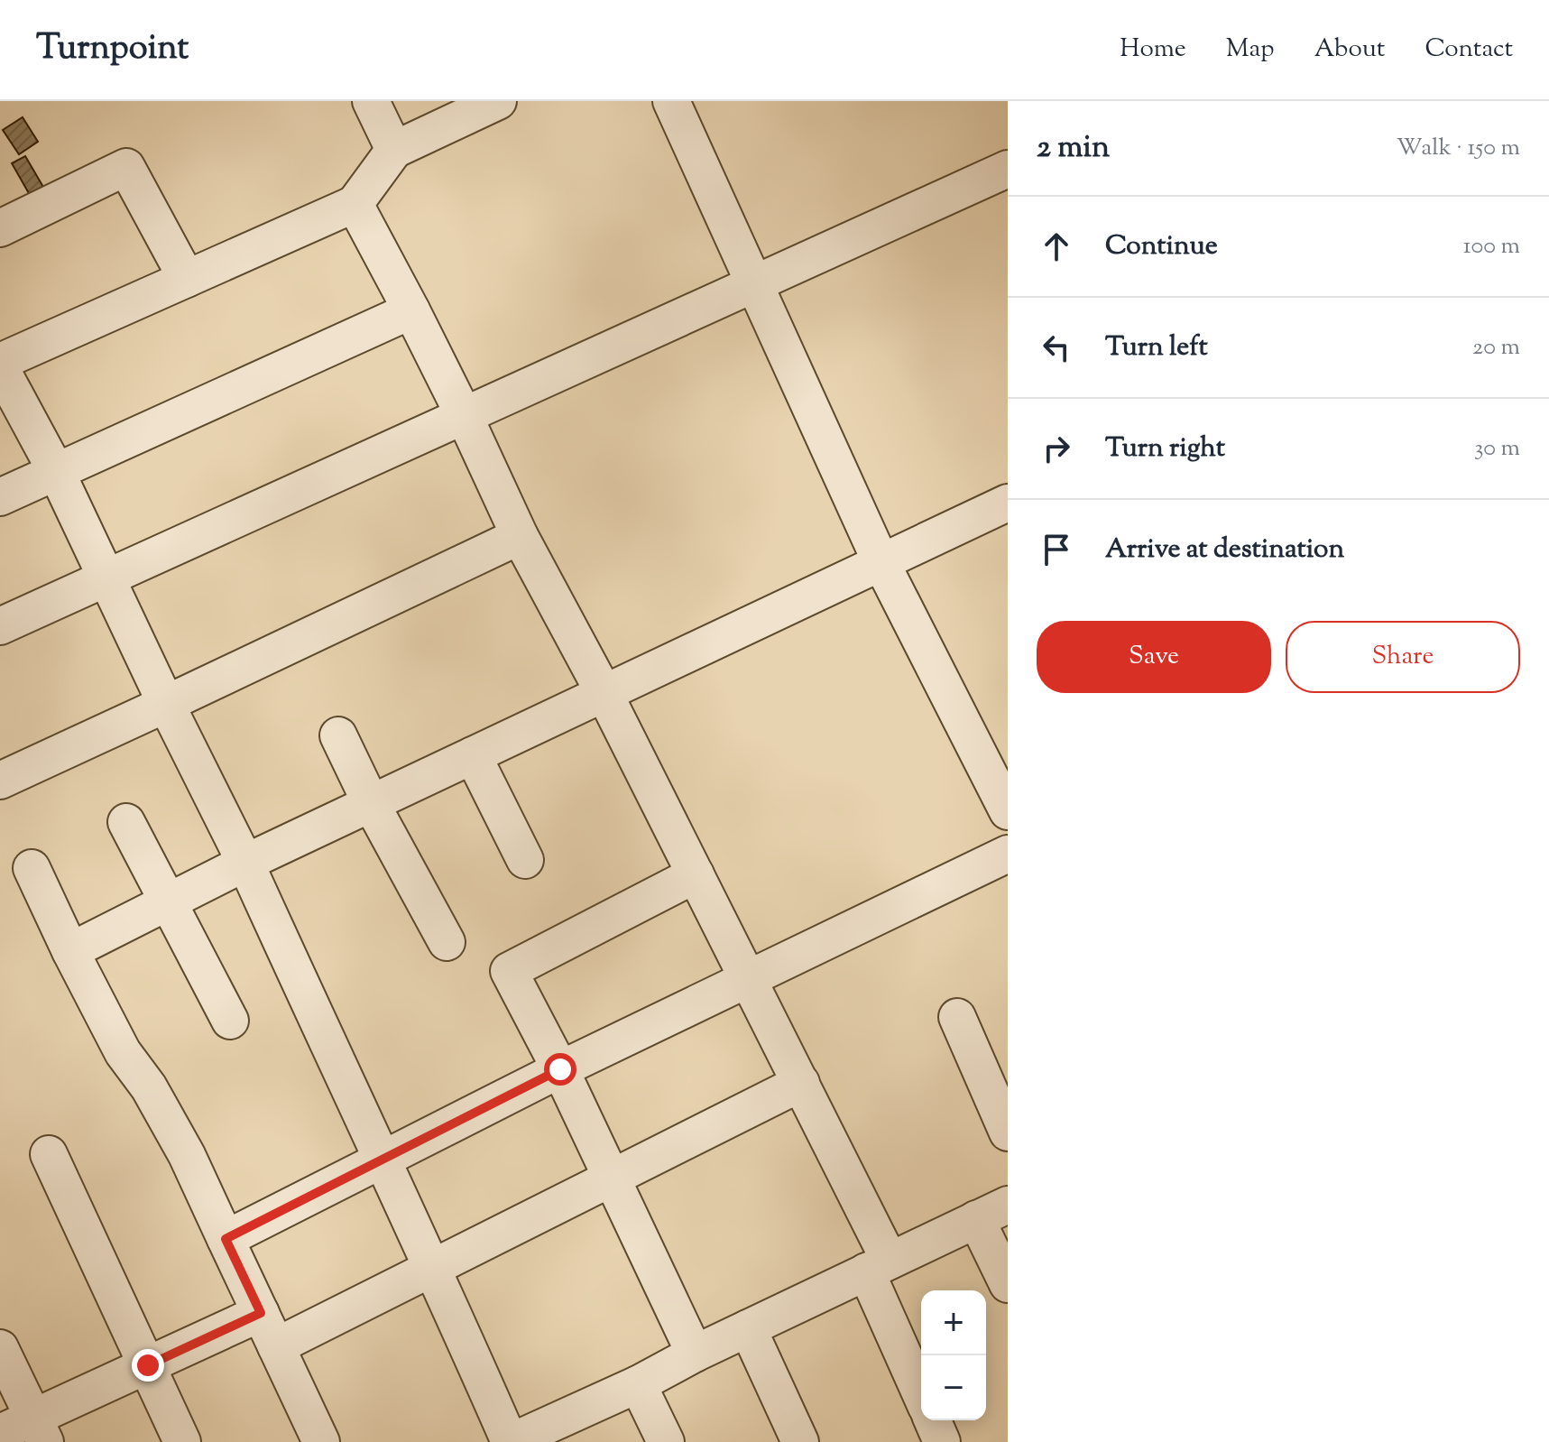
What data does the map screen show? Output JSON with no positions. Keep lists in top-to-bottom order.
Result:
{
  "page": {
    "header": "Turnpoint",
    "nav": [
      "Home",
      "Map",
      "About",
      "Contact"
    ],
    "heading": ["2 min", "Walk · 150 m"],
    "list": [
      ["Continue", "100 m"],
      ["Turn left", "20 m"],
      ["Turn right", "30 m"],
      "Arrive at destination"
    ],
    "buttons": ["Save", "Share"],
    "map_buttons": ["+", "−"]
  }
}
